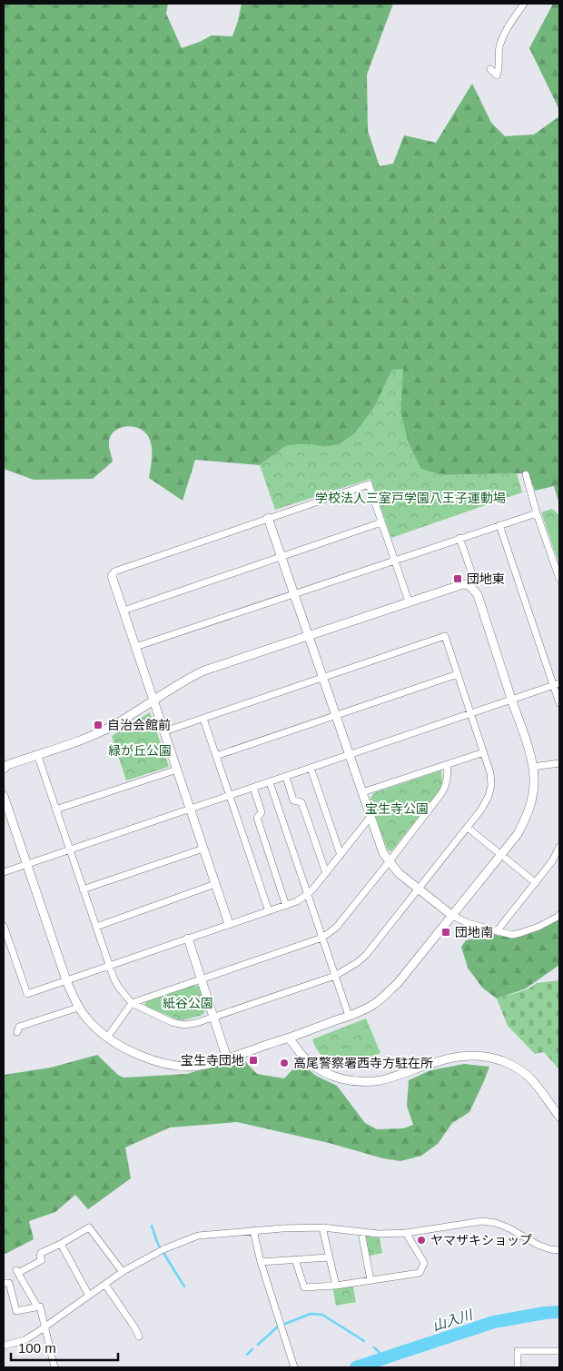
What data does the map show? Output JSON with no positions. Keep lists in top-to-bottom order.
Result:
{
  "water": ["山入川"],
  "parks": [
    "学校法人三室戸学園八王子運動場",
    "緑が丘公園",
    "宝生寺公園",
    "紙谷公園"
  ],
  "places": {
    "transit": [
      "団地東",
      "自治会館前",
      "団地南",
      "宝生寺団地"
    ],
    "other": ["高尾警察署西寺方駐在所", "ヤマザキショップ"]
  },
  "scale_bar": "100 m"
}
